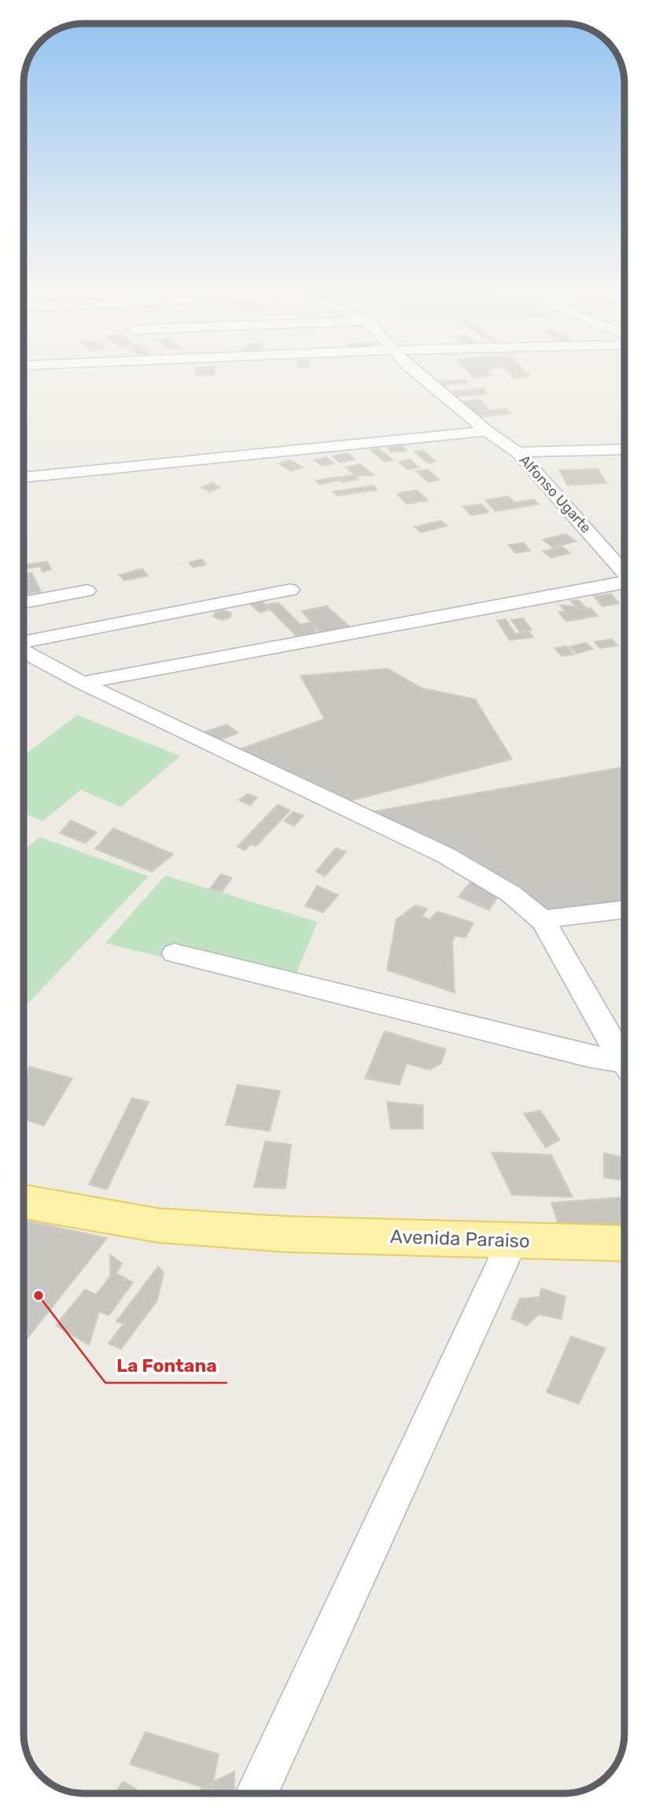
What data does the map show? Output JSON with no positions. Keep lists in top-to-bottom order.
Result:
{
  "streets": {
    "main road": ["Avenida Paraiso"],
    "street": ["Alfonso Ugarte"]
  },
  "places": ["La Fontana"]
}
